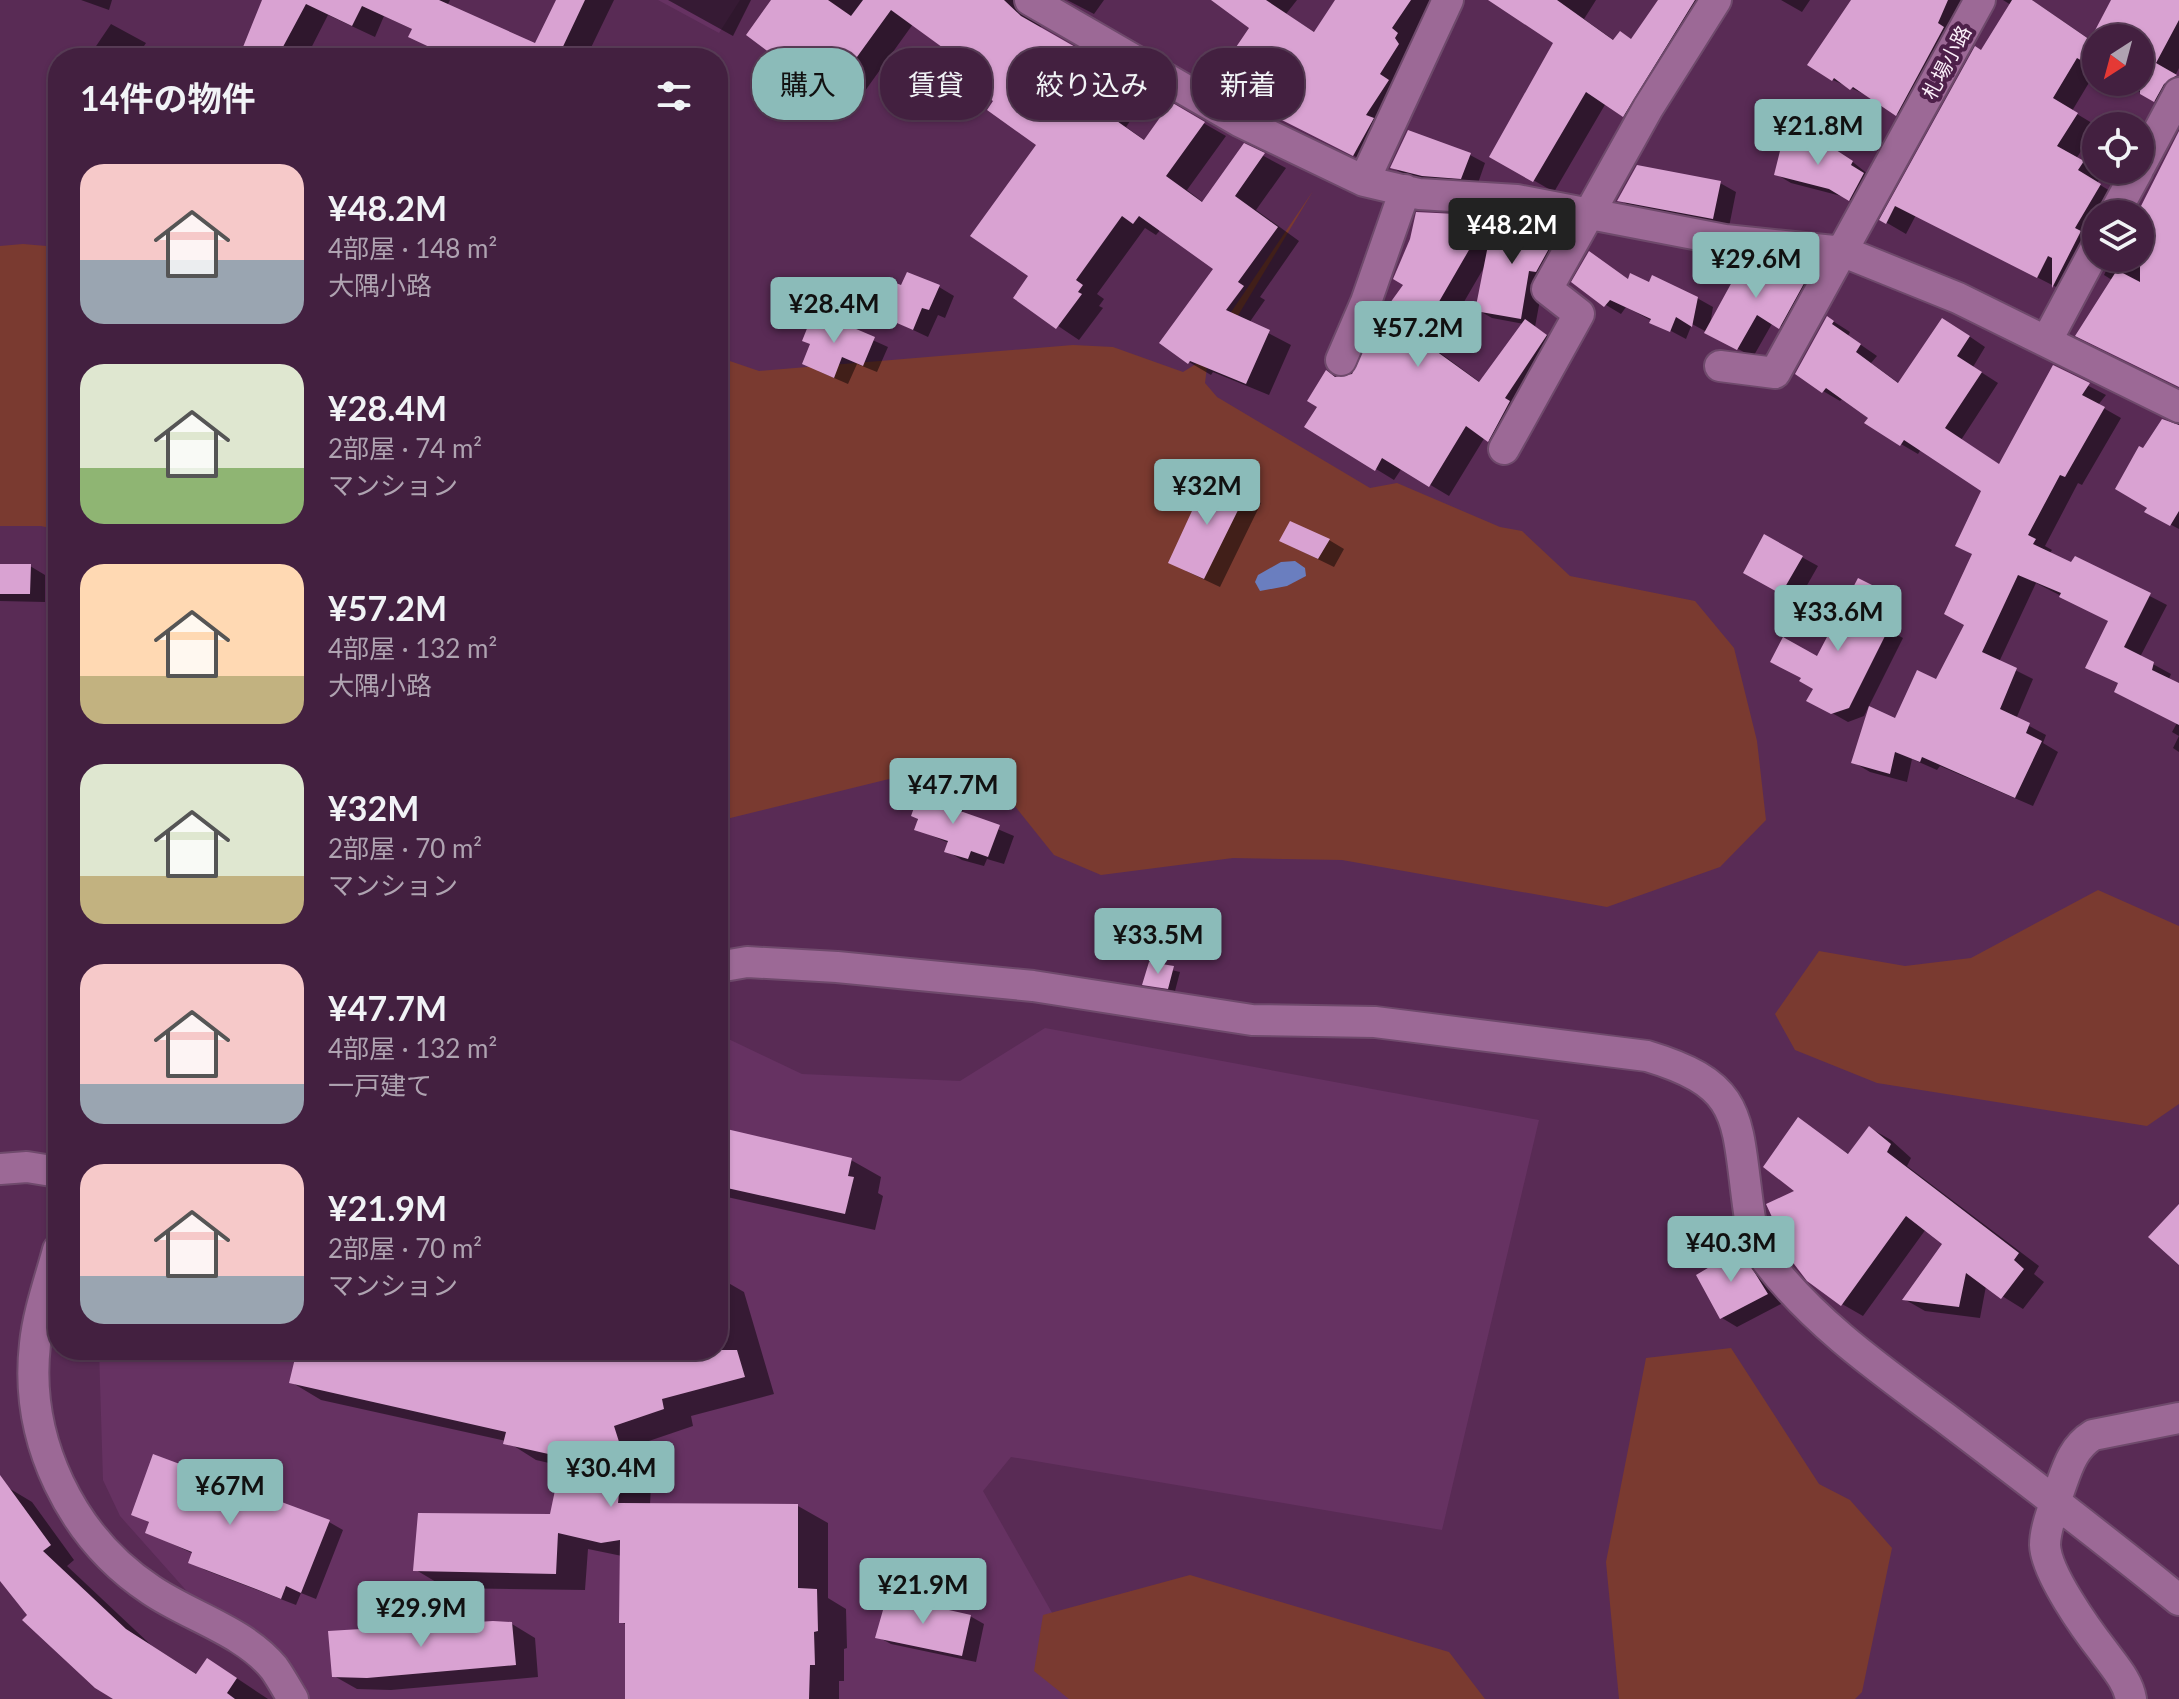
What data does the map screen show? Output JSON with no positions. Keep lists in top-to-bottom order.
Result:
{
  "streets": {
    "street": ["札場小路"]
  },
  "north": "bottom left",
  "page": {
    "chip": [
      "購入",
      "賃貸",
      "絞り込み",
      "新着"
    ],
    "heading": "14件の物件",
    "price": [
      "¥21.8M",
      "¥48.2M",
      "¥29.6M",
      "¥28.4M",
      "¥57.2M",
      "¥32M",
      "¥33.6M",
      "¥47.7M",
      "¥33.5M",
      "¥40.3M",
      "¥30.4M",
      "¥67M",
      "¥21.9M",
      "¥29.9M"
    ],
    "list": [
      {
        "name": "¥48.2M",
        "note": "4部屋 · 148 m² · 大隅小路"
      },
      {
        "name": "¥28.4M",
        "note": "2部屋 · 74 m² · マンション"
      },
      {
        "name": "¥57.2M",
        "note": "4部屋 · 132 m² · 大隅小路"
      },
      {
        "name": "¥32M",
        "note": "2部屋 · 70 m² · マンション"
      },
      {
        "name": "¥47.7M",
        "note": "4部屋 · 132 m² · 一戸建て"
      },
      {
        "name": "¥21.9M",
        "note": "2部屋 · 70 m² · マンション"
      }
    ]
  }
}
